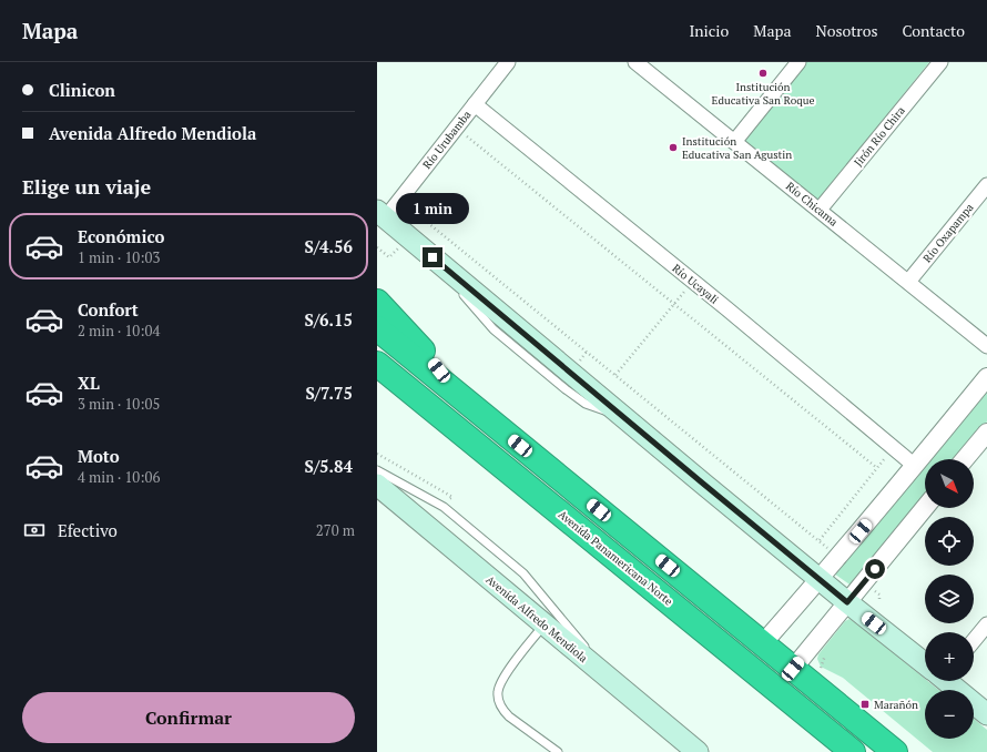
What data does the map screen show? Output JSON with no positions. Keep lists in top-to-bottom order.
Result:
{
  "streets": {
    "highway": ["Avenida Panamericana Norte"],
    "main road": ["Avenida Alfredo Mendiola"],
    "street": [
      "Jirón Río Chira",
      "Río Urubamba",
      "Río Chicama",
      "Río Oxapampa",
      "Río Ucayali"
    ]
  },
  "crossings": [
    ["Jirón Río Chira", "Río Chicama"],
    ["Río Urubamba", "Río Ucayali"],
    ["Río Chicama", "Río Oxapampa"]
  ],
  "places": {
    "other": ["Institución Educativa San Roque", "Institución Educativa San Agustin"],
    "transit": ["Marañón"]
  },
  "north": "bottom right",
  "page": {
    "header": "Mapa",
    "nav": [
      "Inicio",
      "Mapa",
      "Nosotros",
      "Contacto"
    ],
    "banner": ["Clinicon", "Avenida Alfredo Mendiola"],
    "heading": "Elige un viaje",
    "bubble": "1 min",
    "list": [
      {
        "name": "Económico",
        "note": "1 min · 10:03",
        "value": "S/4.56"
      },
      {
        "name": "Confort",
        "note": "2 min · 10:04",
        "value": "S/6.15"
      },
      {
        "name": "XL",
        "note": "3 min · 10:05",
        "value": "S/7.75"
      },
      {
        "name": "Moto",
        "note": "4 min · 10:06",
        "value": "S/5.84"
      }
    ],
    "map_buttons": ["+", "−"],
    "pay": ["Efectivo", "270 m"],
    "buttons": "Confirmar"
  }
}
